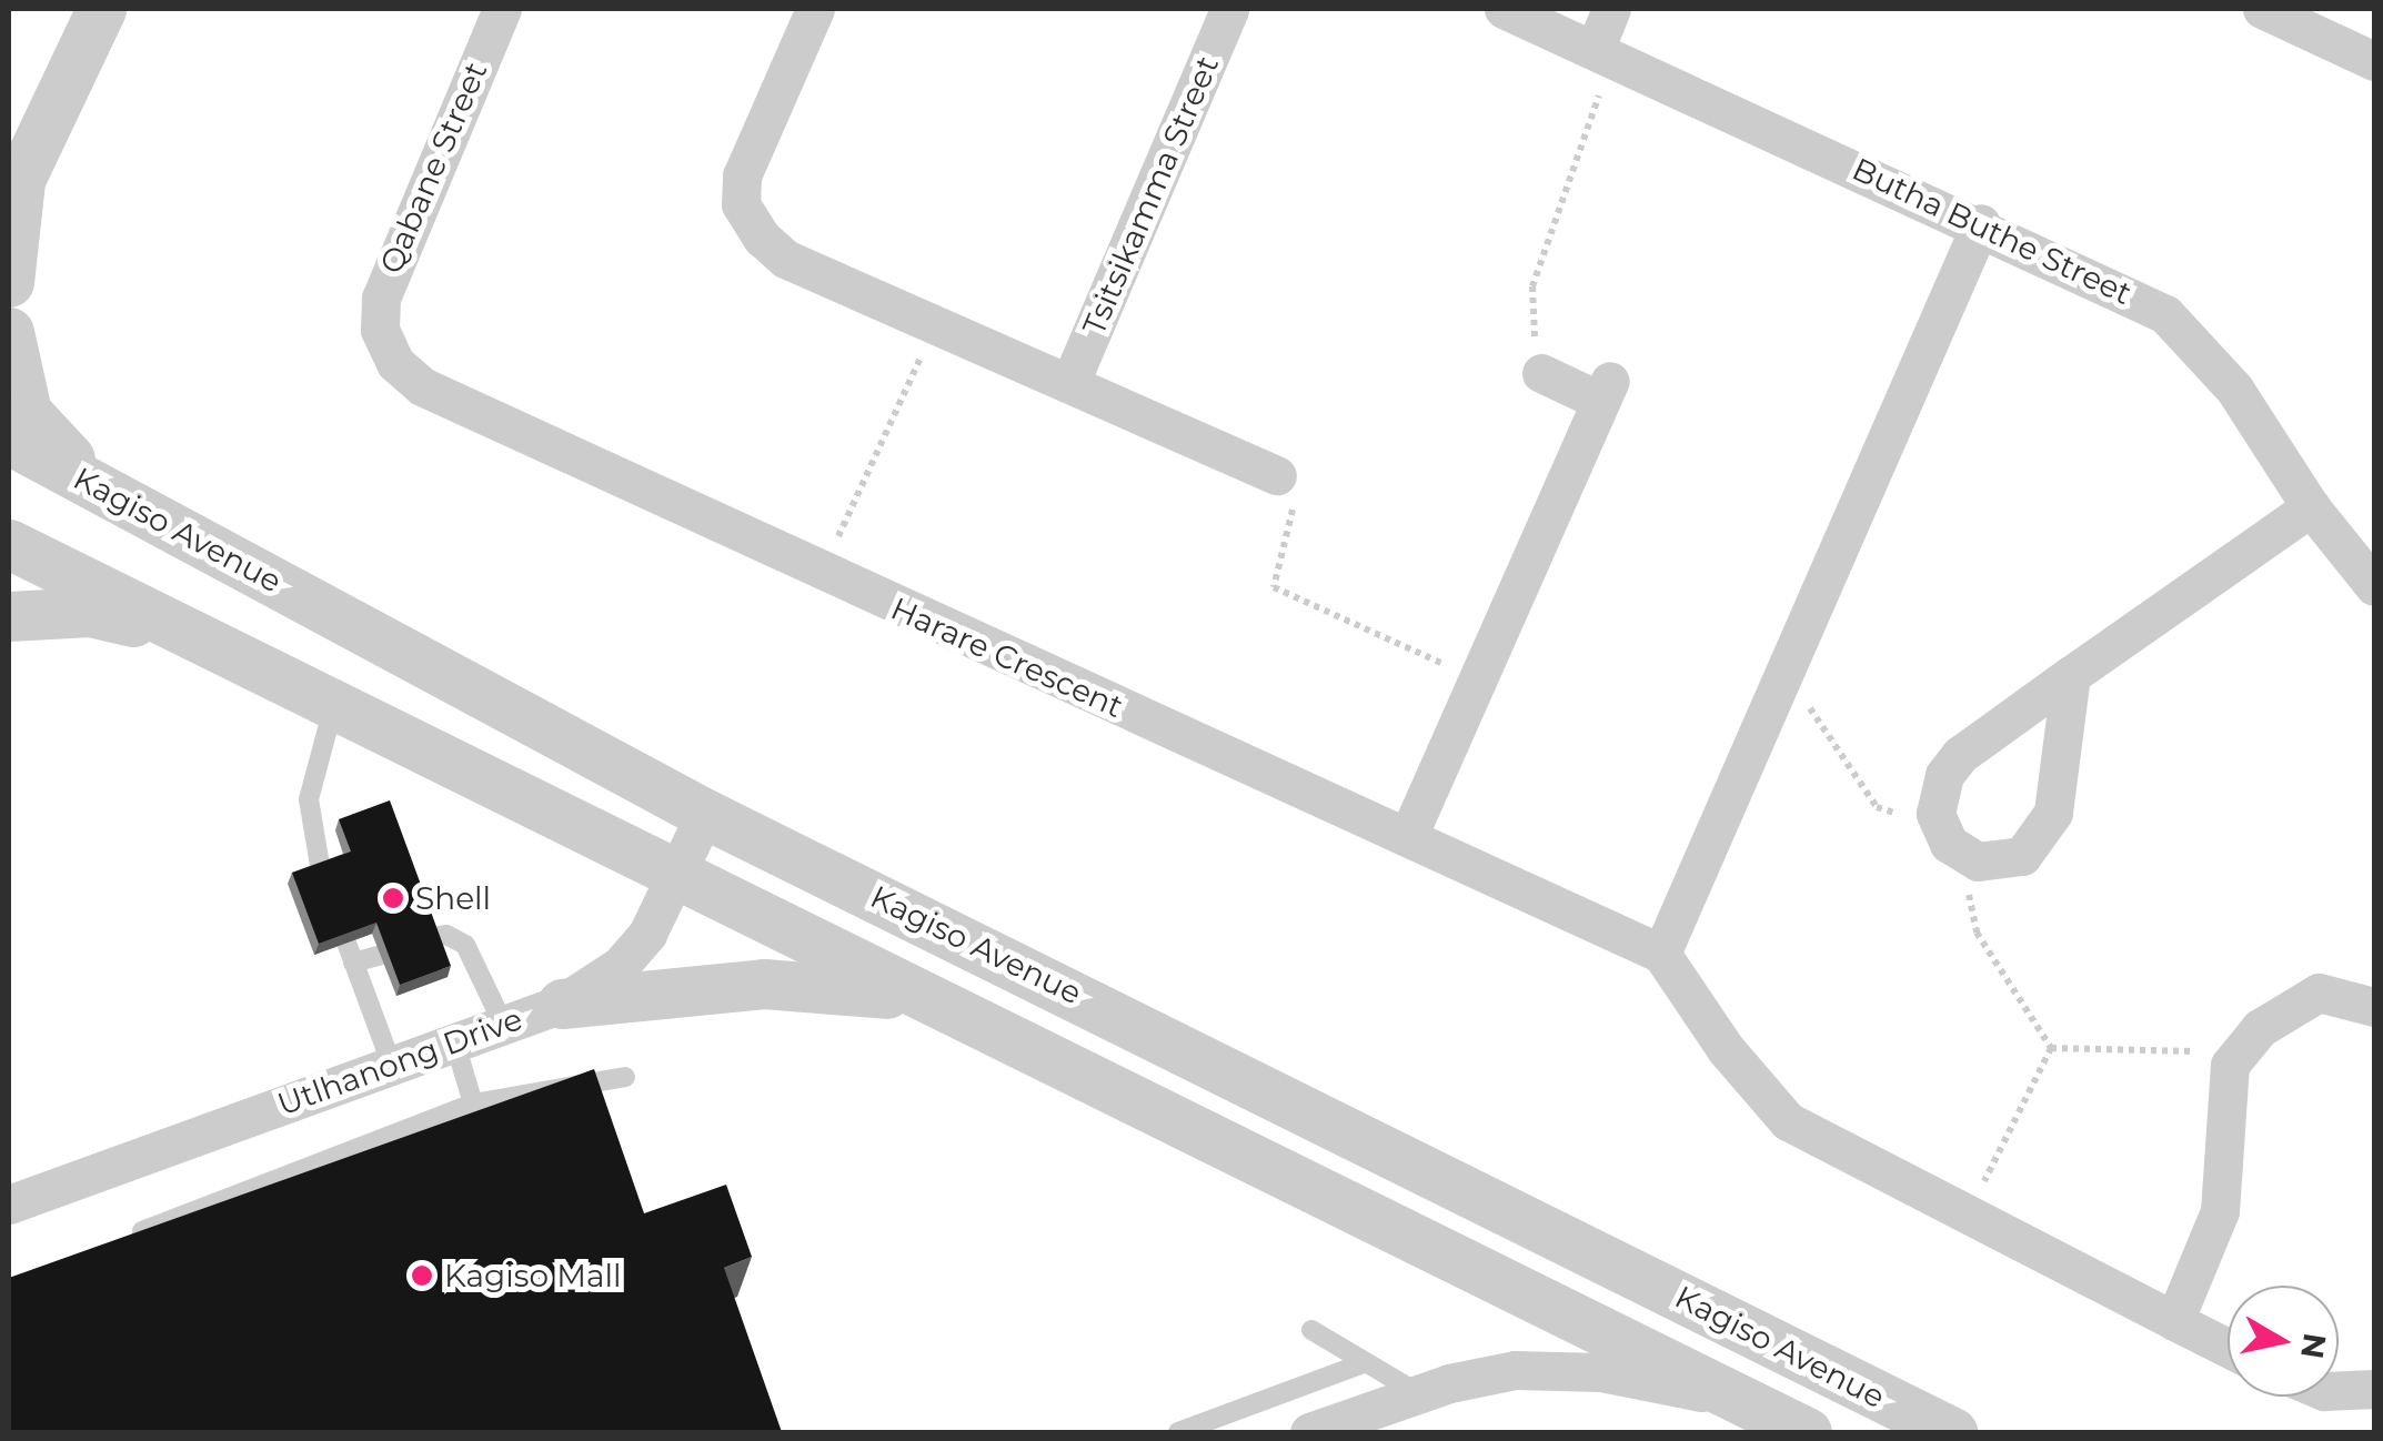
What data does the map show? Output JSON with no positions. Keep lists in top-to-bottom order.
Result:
{
  "streets": {
    "street": [
      "Qabane Street",
      "Tsitsikamma Street",
      "Butha Buthe Street",
      "Kagiso Avenue",
      "Harare Crescent",
      "Utlhanong Drive"
    ]
  },
  "crossings": [
    ["Qabane Street", "Harare Crescent"],
    ["Kagiso Avenue", "Utlhanong Drive"]
  ],
  "places": ["Shell", "Kagiso Mall"],
  "north": "right"
}
